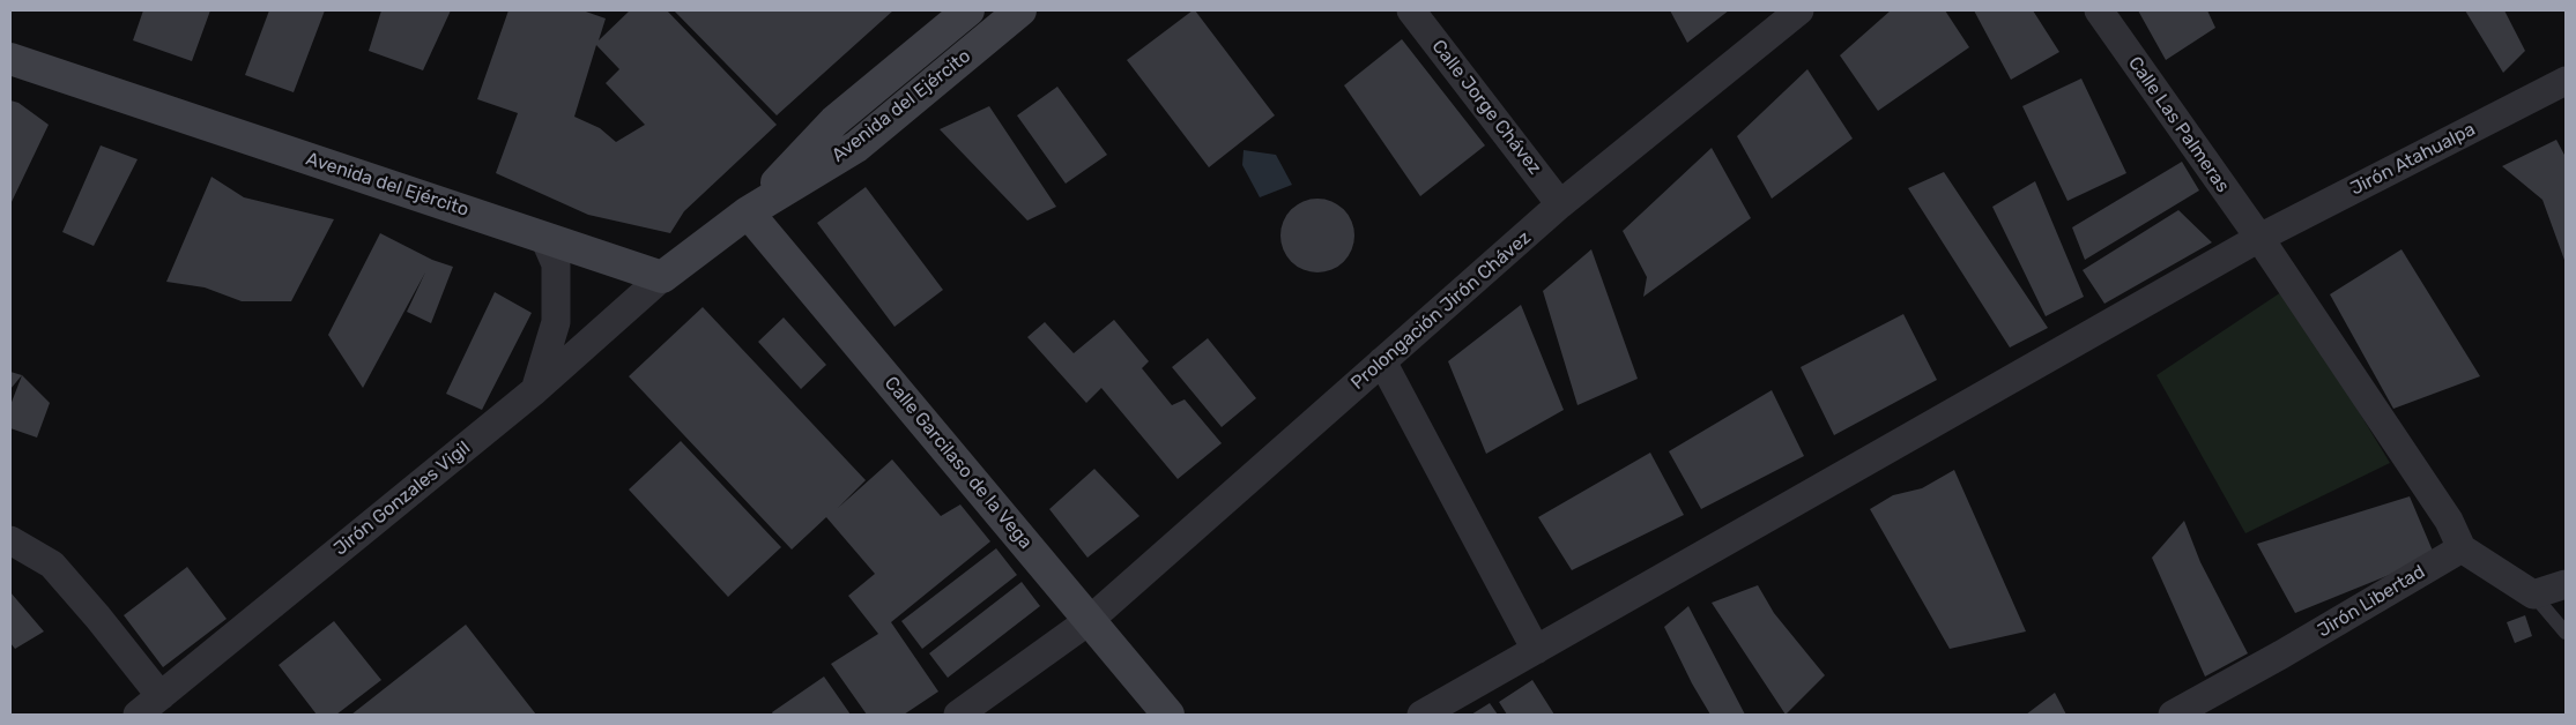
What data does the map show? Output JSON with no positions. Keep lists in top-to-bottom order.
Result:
{
  "streets": {
    "main road": ["Avenida del Ejército", "Calle Garcilaso de la Vega"],
    "street": [
      "Calle Jorge Chávez",
      "Calle Las Palmeras",
      "Jirón Atahualpa",
      "Prolongación Jirón Chávez",
      "Jirón Gonzales Vigil",
      "Jirón Libertad"
    ]
  },
  "crossings": [
    ["Avenida del Ejército", "Calle Garcilaso de la Vega"],
    ["Avenida del Ejército", "Jirón Gonzales Vigil"],
    ["Calle Jorge Chávez", "Prolongación Jirón Chávez"],
    ["Calle Las Palmeras", "Jirón Atahualpa"],
    ["Calle Las Palmeras", "Jirón Libertad"],
    ["Prolongación Jirón Chávez", "Calle Garcilaso de la Vega"]
  ]
}
